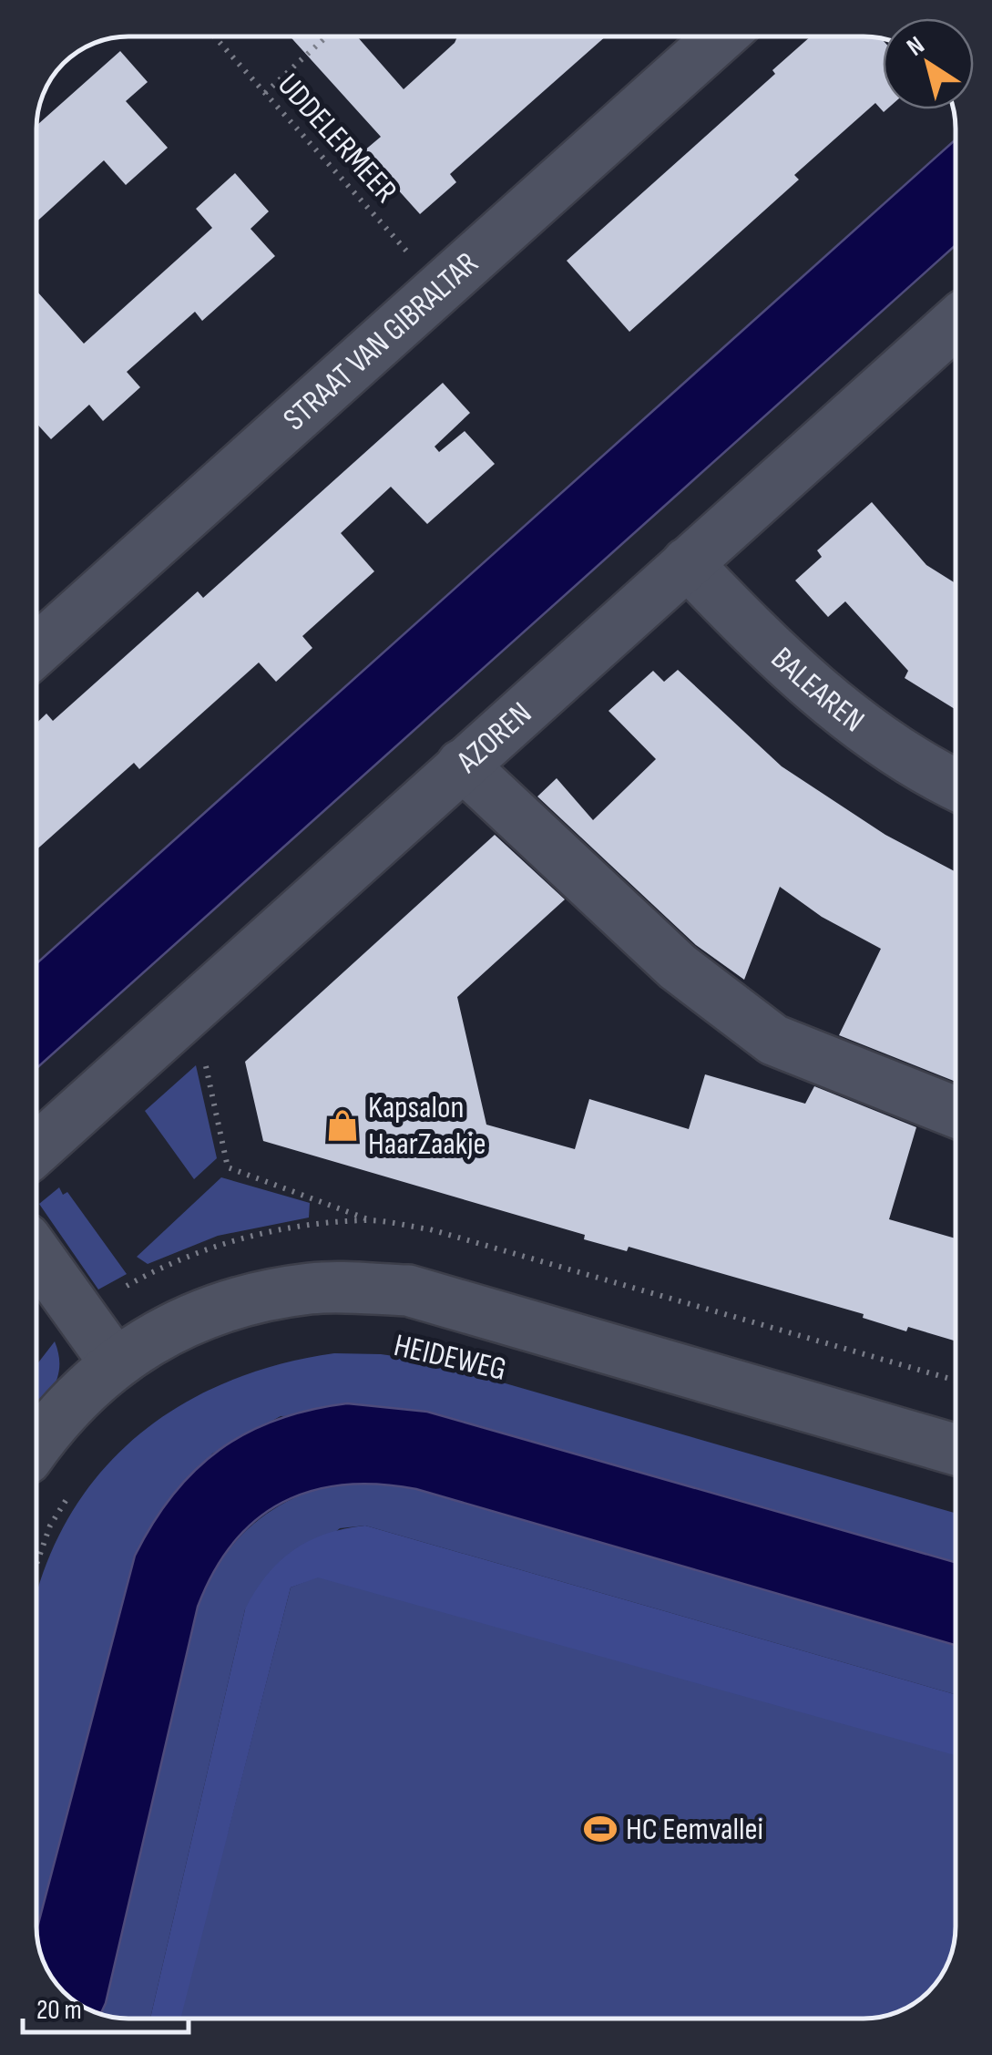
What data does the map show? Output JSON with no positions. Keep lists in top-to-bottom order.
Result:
{
  "streets": {
    "street": [
      "STRAAT VAN GIBRALTAR",
      "BALEAREN",
      "AZOREN",
      "HEIDEWEG"
    ],
    "path": ["UDDELERMEER"]
  },
  "crossings": [
    ["UDDELERMEER", "STRAAT VAN GIBRALTAR"],
    ["BALEAREN", "AZOREN"]
  ],
  "places": {
    "shop": ["Kapsalon HaarZaakje"],
    "sports": ["HC Eemvallei"]
  },
  "scale_bar": "20 m",
  "north": "top left"
}
